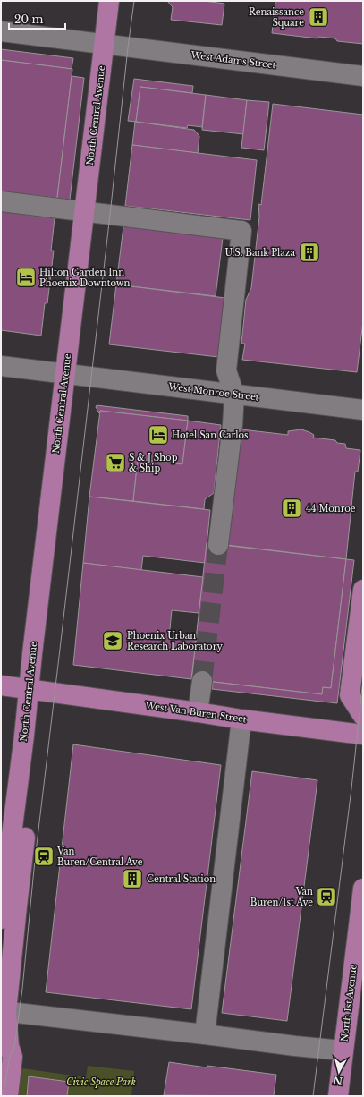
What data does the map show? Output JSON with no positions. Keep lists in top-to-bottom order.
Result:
{
  "streets": {
    "main road": ["North Central Avenue", "West Van Buren Street", "North 1st Avenue"],
    "street": ["West Adams Street", "West Monroe Street"]
  },
  "crossings": [
    ["West Adams Street", "North Central Avenue"],
    ["North Central Avenue", "West Monroe Street"],
    ["North Central Avenue", "West Van Buren Street"]
  ],
  "parks": ["Civic Space Park"],
  "places": {
    "building": [
      "Renaissance Square",
      "U.S. Bank Plaza",
      "44 Monroe",
      "Central Station"
    ],
    "hotel": ["Hilton Garden Inn Phoenix Downtown", "Hotel San Carlos"],
    "supermarket": ["S & J Shop & Ship"],
    "school or university": ["Phoenix Urban Research Laboratory"],
    "station": ["Van Buren/Central Ave", "Van Buren/1st Ave"]
  },
  "scale_bar": "20 m",
  "north": "bottom"
}
